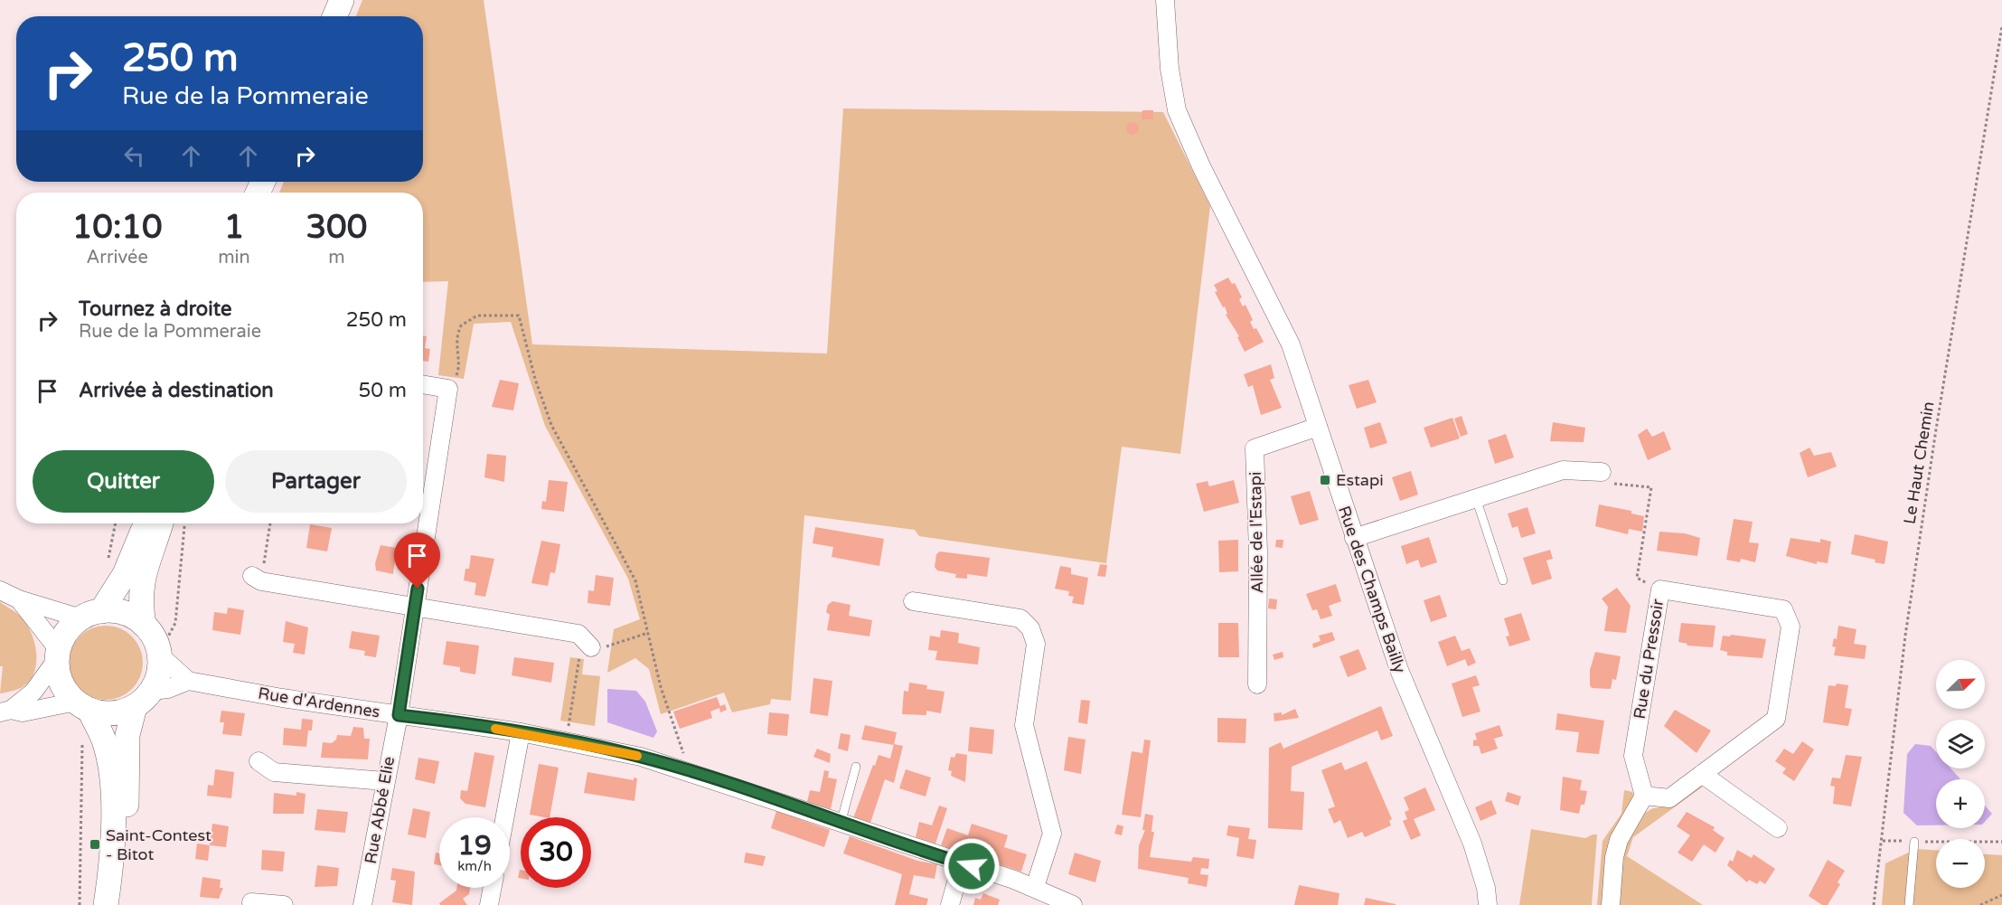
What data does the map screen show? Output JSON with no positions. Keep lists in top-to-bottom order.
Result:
{
  "streets": {
    "street": [
      "Allée de l'Estapi",
      "Rue des Champs Bailly",
      "Rue du Pressoir",
      "Rue d'Ardennes",
      "Rue Abbé Elie"
    ],
    "path": ["Le Haut Chemin"]
  },
  "crossings": [
    ["Allée de l'Estapi", "Rue des Champs Bailly"],
    ["Rue d'Ardennes", "Rue Abbé Elie"]
  ],
  "places": {
    "transit": ["Estapi", "Saint-Contest - Bitot"]
  },
  "north": "top right",
  "page": {
    "turn": ["250 m", "Rue de la Pommeraie"],
    "eta": [
      "10:10",
      "Arrivée",
      "1",
      "min",
      "300",
      "m"
    ],
    "list": [
      {
        "name": "Tournez à droite",
        "note": "Rue de la Pommeraie",
        "value": "250 m"
      },
      {
        "name": "Arrivée à destination",
        "value": "50 m"
      }
    ],
    "buttons": ["Quitter", "Partager"],
    "map_buttons": ["+", "−"],
    "speed": "19 km/h",
    "limit": "30"
  }
}
